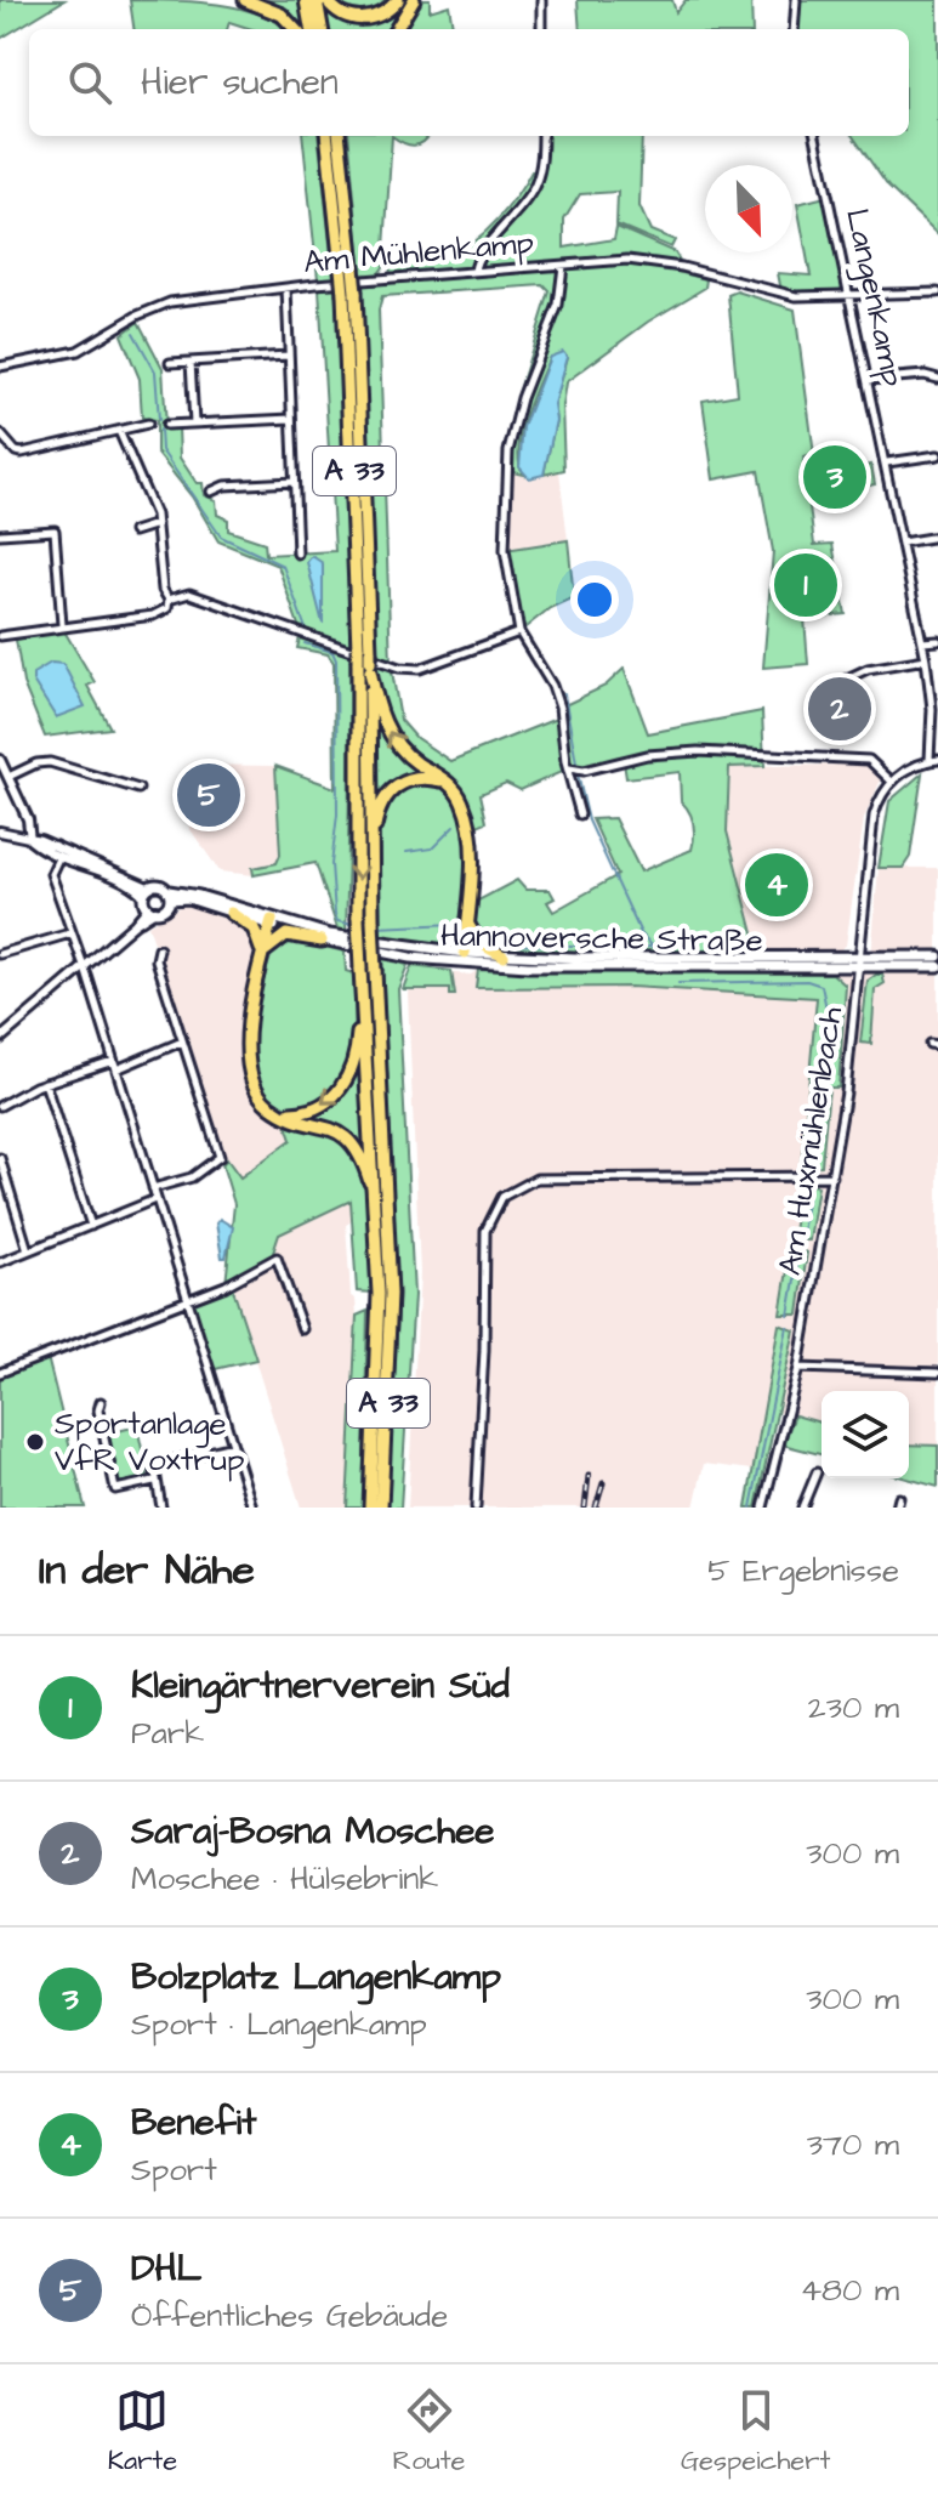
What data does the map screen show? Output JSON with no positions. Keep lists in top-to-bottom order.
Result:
{
  "streets": {
    "highway": ["A 33"],
    "main road": ["Hannoversche Straße"],
    "street": ["Am Mühlenkamp", "Langenkamp", "Am Huxmühlenbach"]
  },
  "crossings": [
    ["Am Mühlenkamp", "Langenkamp"],
    ["Hannoversche Straße", "Am Huxmühlenbach"]
  ],
  "places": ["Sportanlage VfR Voxtrup"],
  "north": "bottom right",
  "page": {
    "search": "Hier suchen",
    "pins": [
      "3",
      "1",
      "2",
      "5",
      "4"
    ],
    "heading": ["In der Nähe", "5 Ergebnisse"],
    "list": [
      {
        "mark": "1",
        "name": "Kleingärtnerverein Süd",
        "note": "Park",
        "value": "230 m"
      },
      {
        "mark": "2",
        "name": "Saraj-Bosna Moschee",
        "note": "Moschee · Hülsebrink",
        "value": "300 m"
      },
      {
        "mark": "3",
        "name": "Bolzplatz Langenkamp",
        "note": "Sport · Langenkamp",
        "value": "300 m"
      },
      {
        "mark": "4",
        "name": "Benefit",
        "note": "Sport",
        "value": "370 m"
      },
      {
        "mark": "5",
        "name": "DHL",
        "note": "Öffentliches Gebäude",
        "value": "480 m"
      }
    ],
    "nav": ["Karte", "Route", "Gespeichert"]
  }
}
